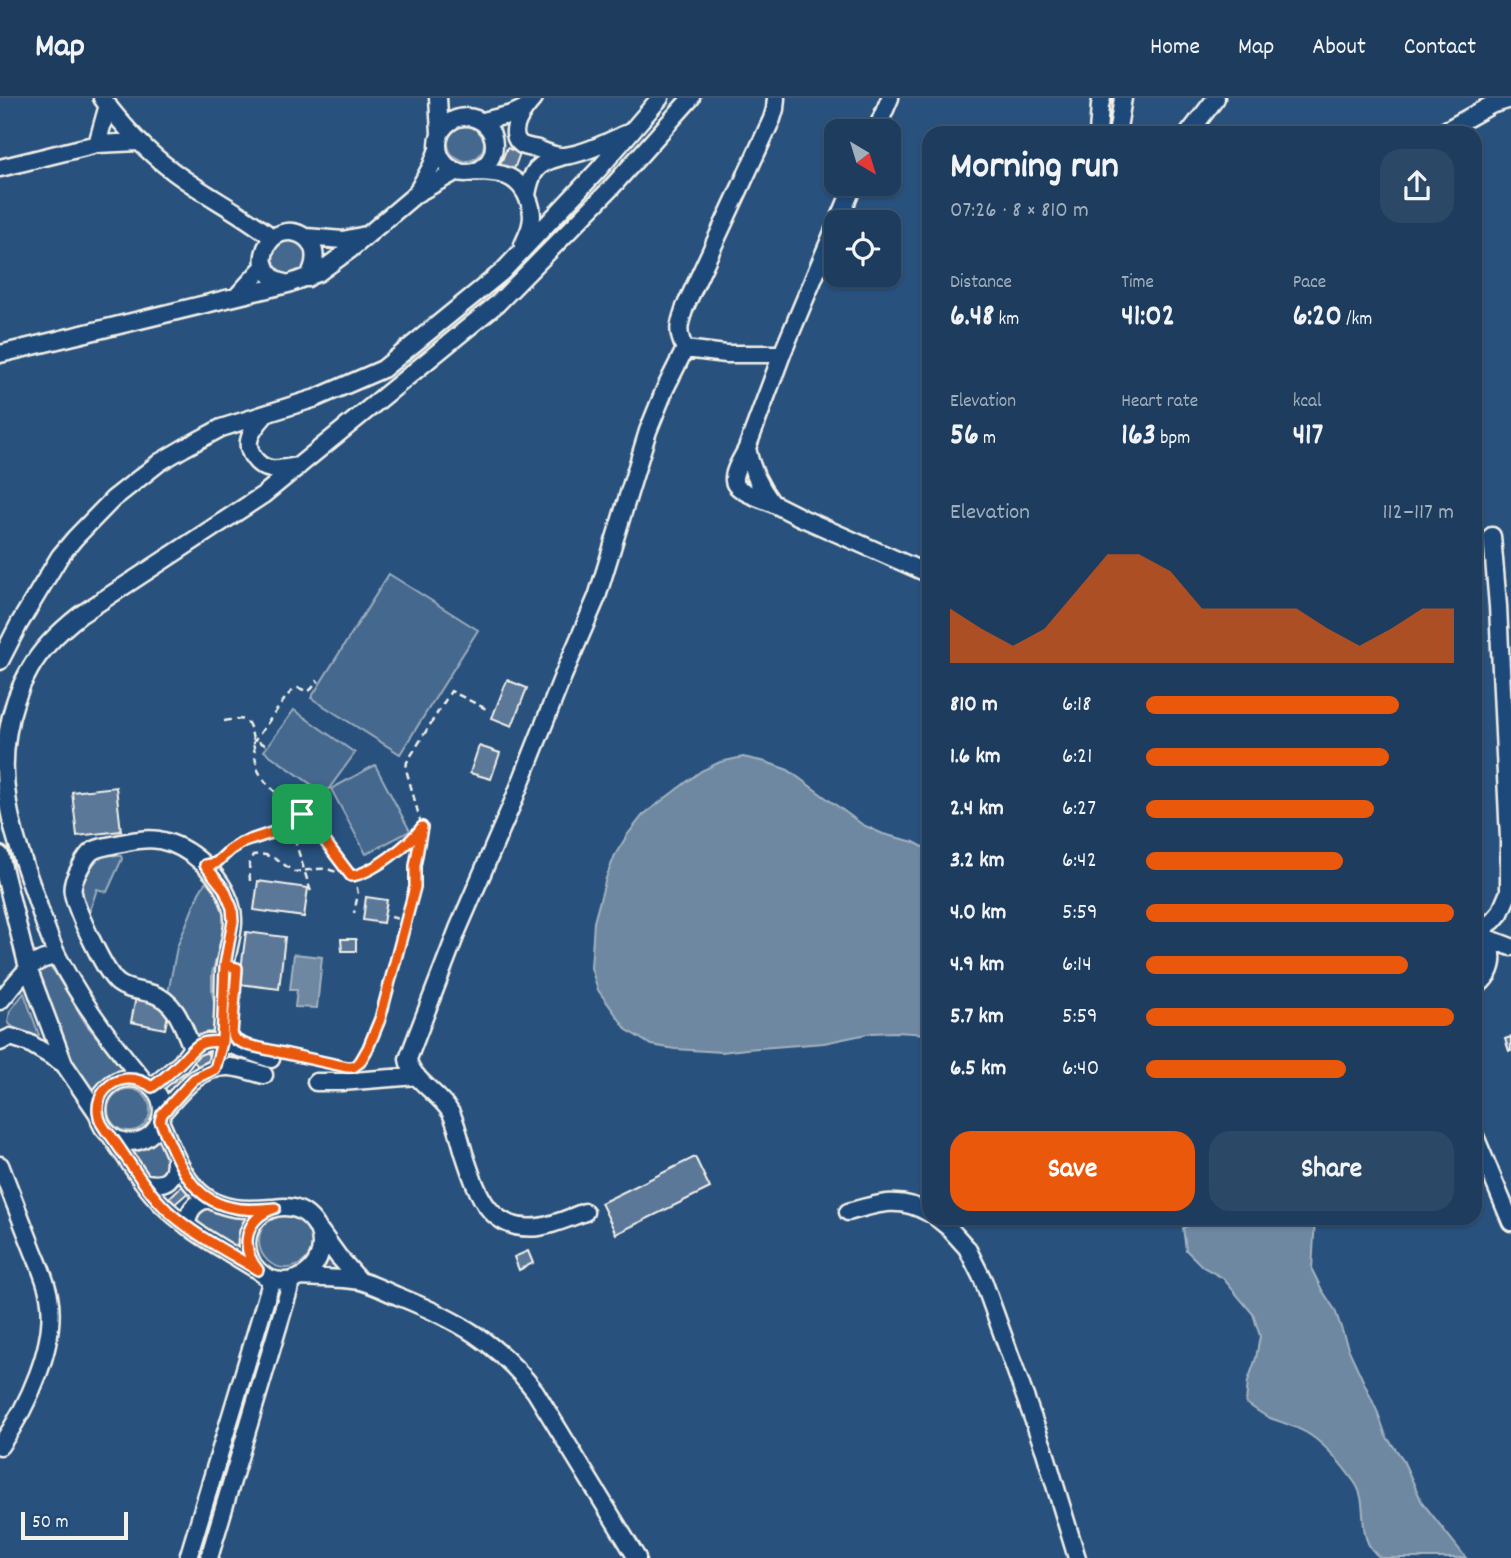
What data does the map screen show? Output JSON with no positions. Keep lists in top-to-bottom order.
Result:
{
  "scale_bar": "50 m",
  "north": "bottom right",
  "page": {
    "header": "Map",
    "nav": [
      "Home",
      "Map",
      "About",
      "Contact"
    ],
    "heading": ["Morning run", "07:26 · 8 × 810 m"],
    "stats": [
      ["Distance", "6.48 km"],
      ["Time", "41:02"],
      ["Pace", "6:20 /km"],
      ["Elevation", "56 m"],
      ["Heart rate", "163 bpm"],
      ["kcal", "417"]
    ],
    "chart": ["Elevation", "112–117 m"],
    "list": [
      {
        "name": "810 m",
        "note": "6:18"
      },
      {
        "name": "1.6 km",
        "note": "6:21"
      },
      {
        "name": "2.4 km",
        "note": "6:27"
      },
      {
        "name": "3.2 km",
        "note": "6:42"
      },
      {
        "name": "4.0 km",
        "note": "5:59"
      },
      {
        "name": "4.9 km",
        "note": "6:14"
      },
      {
        "name": "5.7 km",
        "note": "5:59"
      },
      {
        "name": "6.5 km",
        "note": "6:40"
      }
    ],
    "buttons": ["Save", "Share"],
    "scale": "50 m"
  }
}
